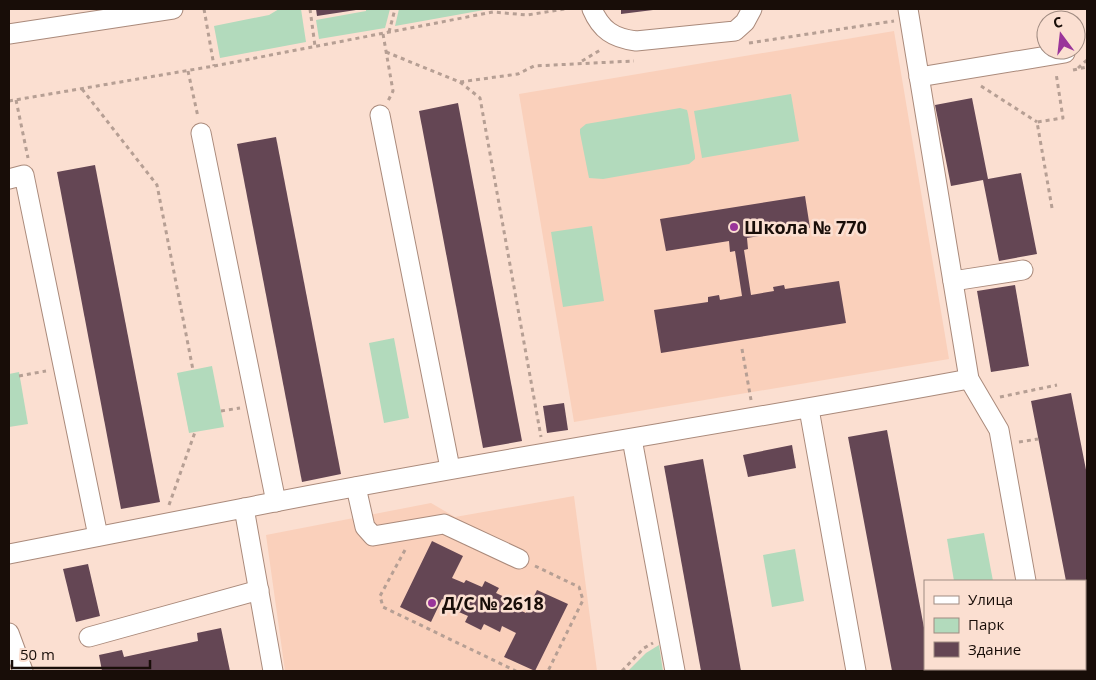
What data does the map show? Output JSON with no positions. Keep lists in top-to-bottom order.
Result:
{
  "places": ["Школа № 770", "Д/C № 2618"],
  "legend": ["Улица", "Парк", "Здание"],
  "scale_bar": "50 m",
  "north": "top"
}
